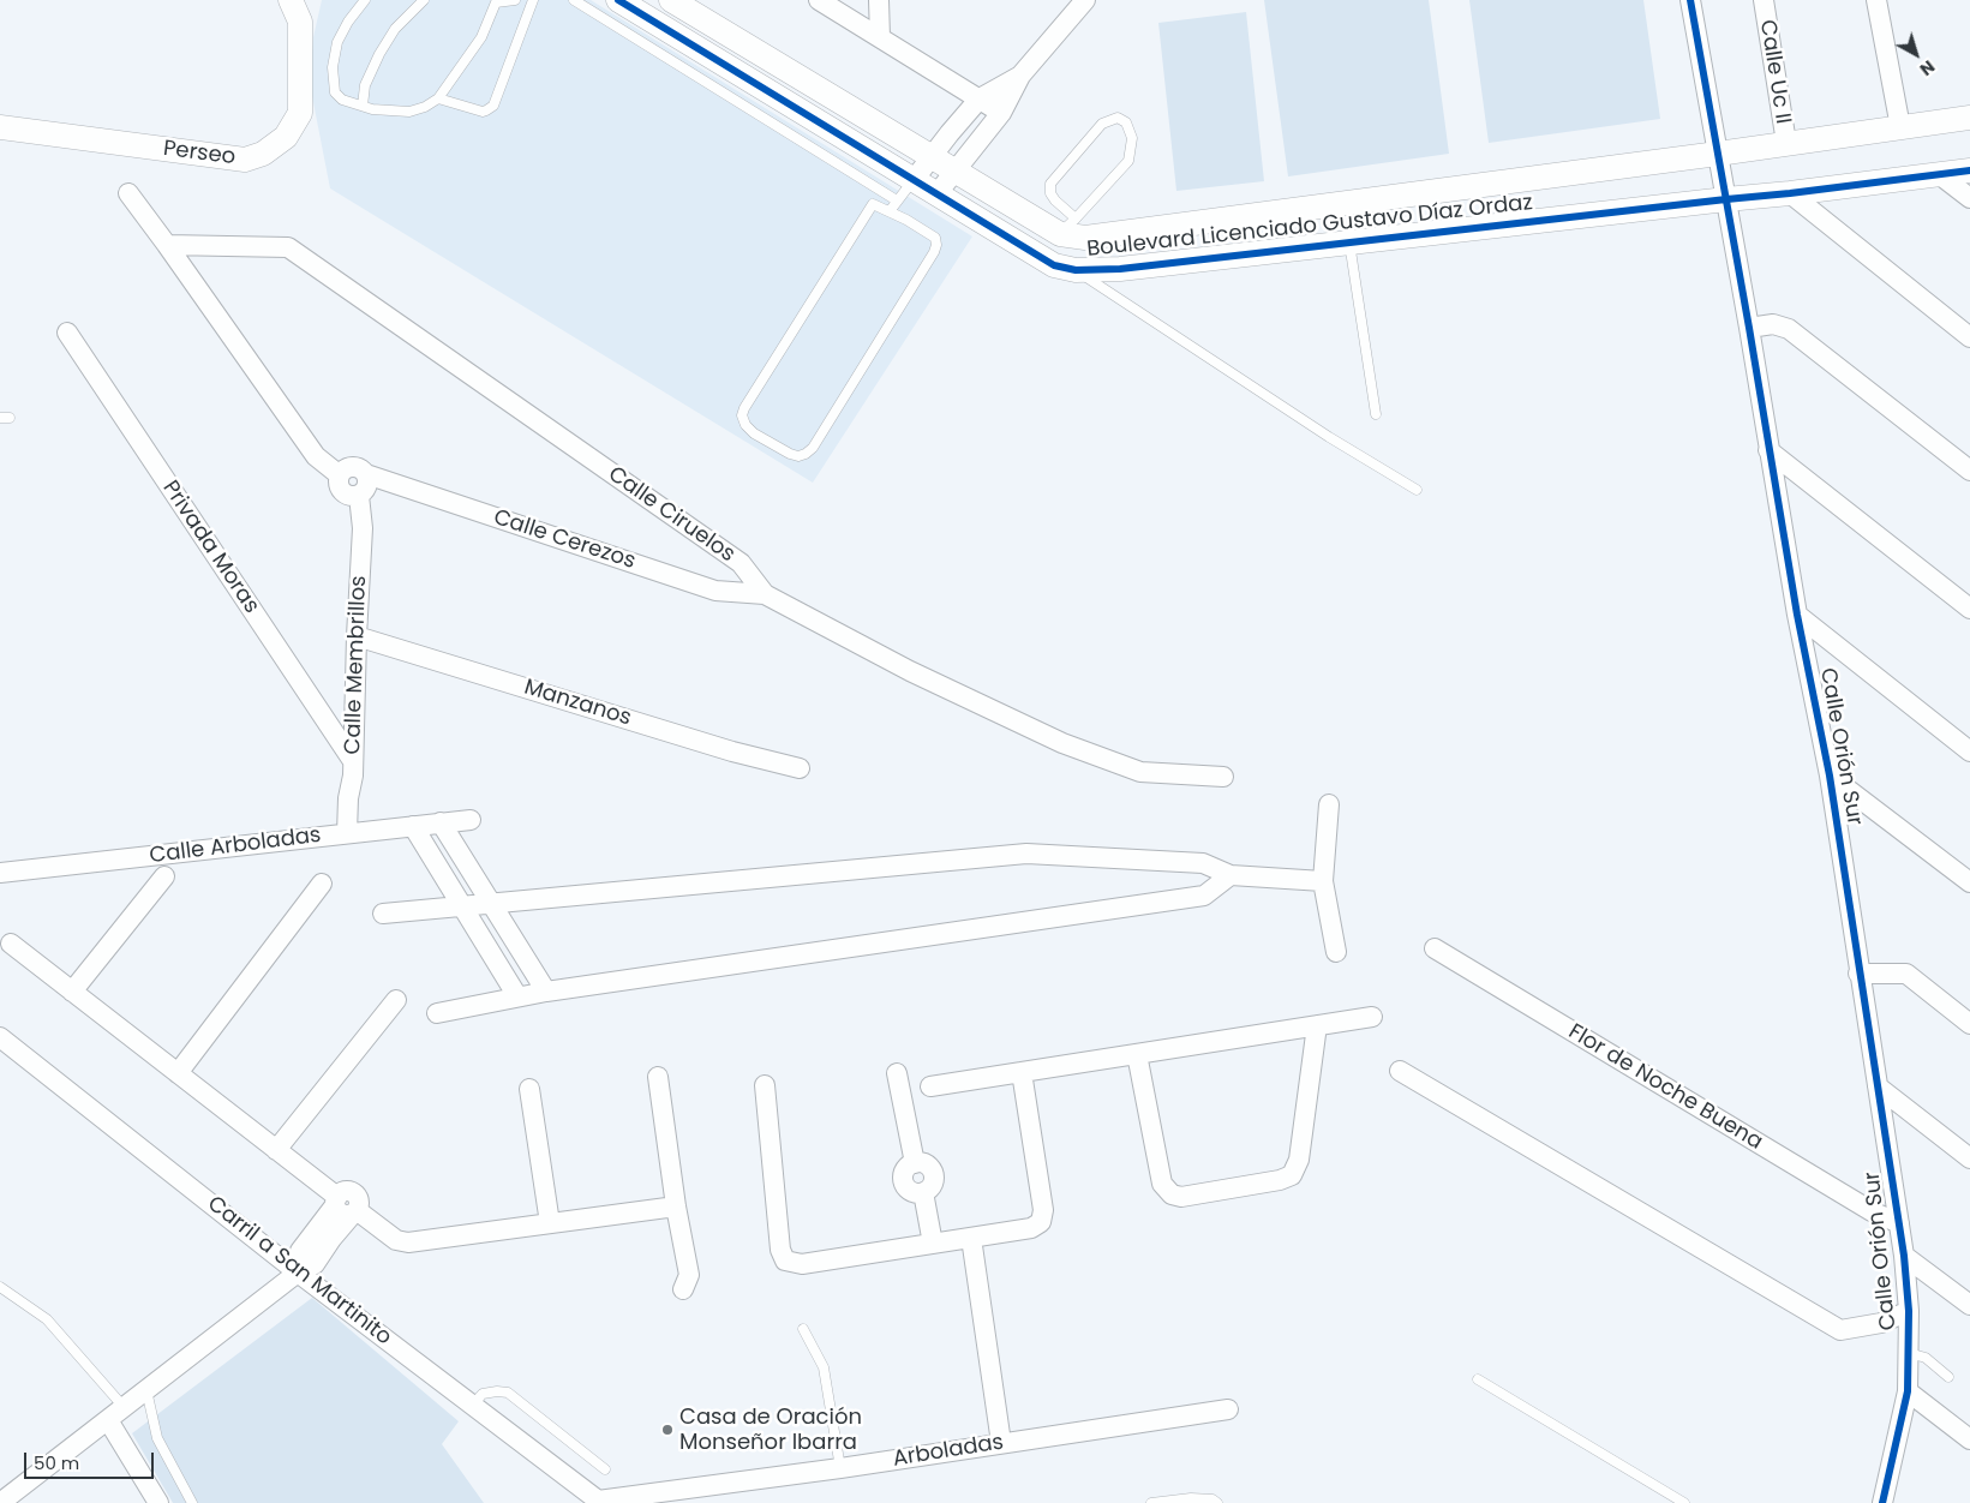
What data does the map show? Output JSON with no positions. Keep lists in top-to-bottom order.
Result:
{
  "streets": {
    "street": [
      "Calle Uc II",
      "Perseo",
      "Boulevard Licenciado Gustavo Díaz Ordaz",
      "Calle Ciruelos",
      "Calle Cerezos",
      "Privada Moras",
      "Calle Membrillos",
      "Manzanos",
      "Calle Orión Sur",
      "Calle Arboladas",
      "Flor de Noche Buena",
      "Carril a San Martinito",
      "Arboladas"
    ]
  },
  "crossings": [
    ["Calle Uc II", "Boulevard Licenciado Gustavo Díaz Ordaz"],
    ["Boulevard Licenciado Gustavo Díaz Ordaz", "Calle Orión Sur"],
    ["Calle Ciruelos", "Calle Cerezos"],
    ["Calle Cerezos", "Calle Membrillos"],
    ["Privada Moras", "Calle Membrillos"],
    ["Calle Membrillos", "Manzanos"],
    ["Calle Membrillos", "Calle Arboladas"],
    ["Calle Orión Sur", "Flor de Noche Buena"],
    ["Carril a San Martinito", "Arboladas"]
  ],
  "places": ["Casa de Oración Monseñor Ibarra"],
  "scale_bar": "50 m",
  "north": "bottom right"
}
